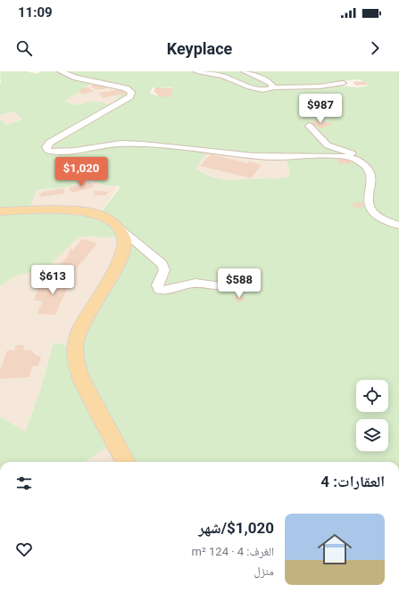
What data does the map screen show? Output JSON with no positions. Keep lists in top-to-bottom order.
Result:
{
  "page": {
    "status": "11:09",
    "header": "Keyplace",
    "price": [
      "$987",
      "$1,020",
      "$613",
      "$588"
    ],
    "heading": "العقارات: 4",
    "list": [
      {
        "name": "$1,020/شهر",
        "note": "الغرف: 4 · 124 m² · منزل"
      }
    ]
  }
}
